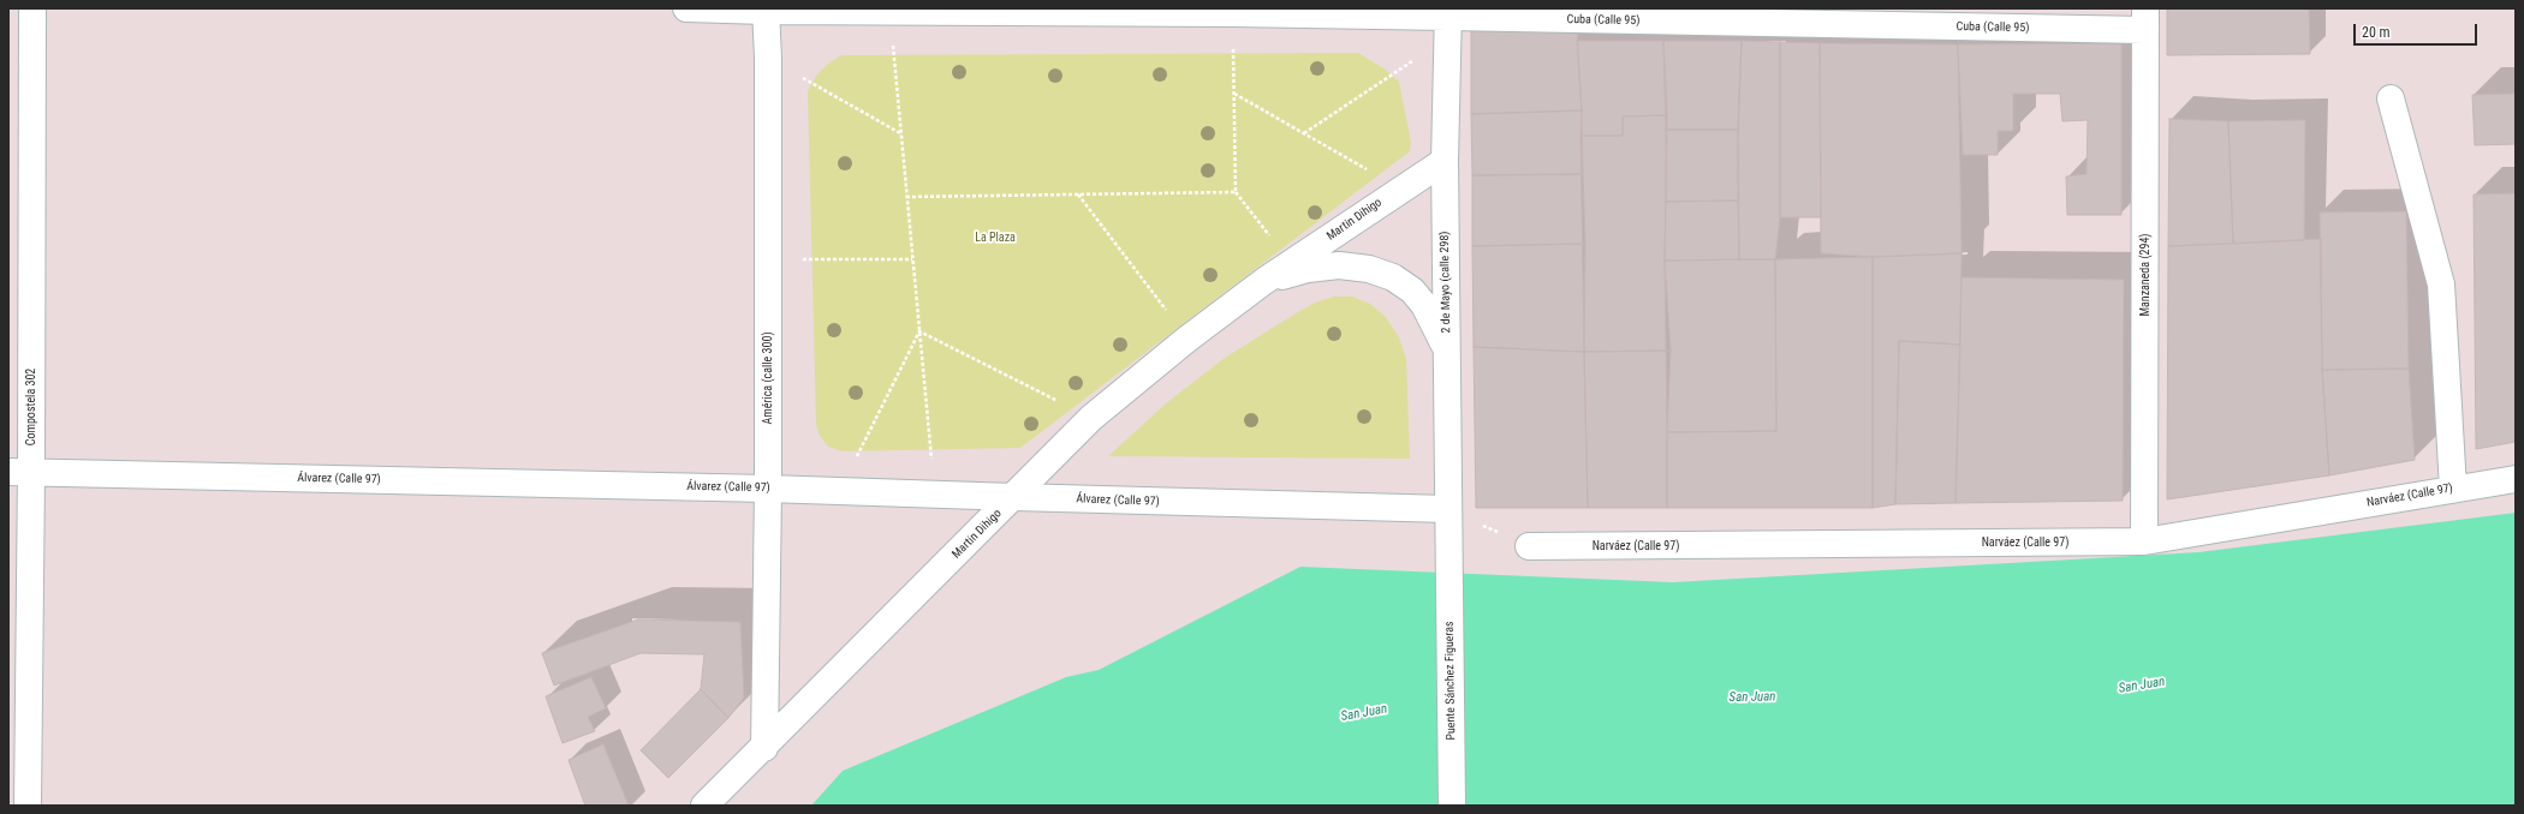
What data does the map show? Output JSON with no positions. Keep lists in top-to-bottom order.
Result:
{
  "streets": {
    "street": [
      "Cuba (Calle 95)",
      "Martin Dihigo",
      "Manzaneda (294)",
      "2 de Mayo (calle 298)",
      "América (calle 300)",
      "Compostela 302",
      "Álvarez (Calle 97)",
      "Narváez (Calle 97)",
      "Puente Sánchez Figueras"
    ]
  },
  "crossings": [
    ["Cuba (Calle 95)", "Manzaneda (294)"],
    ["Cuba (Calle 95)", "2 de Mayo (calle 298)"],
    ["Cuba (Calle 95)", "América (calle 300)"],
    ["Martin Dihigo", "2 de Mayo (calle 298)"],
    ["Martin Dihigo", "América (calle 300)"],
    ["Martin Dihigo", "Álvarez (Calle 97)"],
    ["Manzaneda (294)", "Narváez (Calle 97)"],
    ["2 de Mayo (calle 298)", "Álvarez (Calle 97)"],
    ["2 de Mayo (calle 298)", "Puente Sánchez Figueras"],
    ["América (calle 300)", "Álvarez (Calle 97)"],
    ["Compostela 302", "Álvarez (Calle 97)"]
  ],
  "water": ["San Juan"],
  "parks": ["La Plaza"],
  "scale_bar": "20 m"
}
